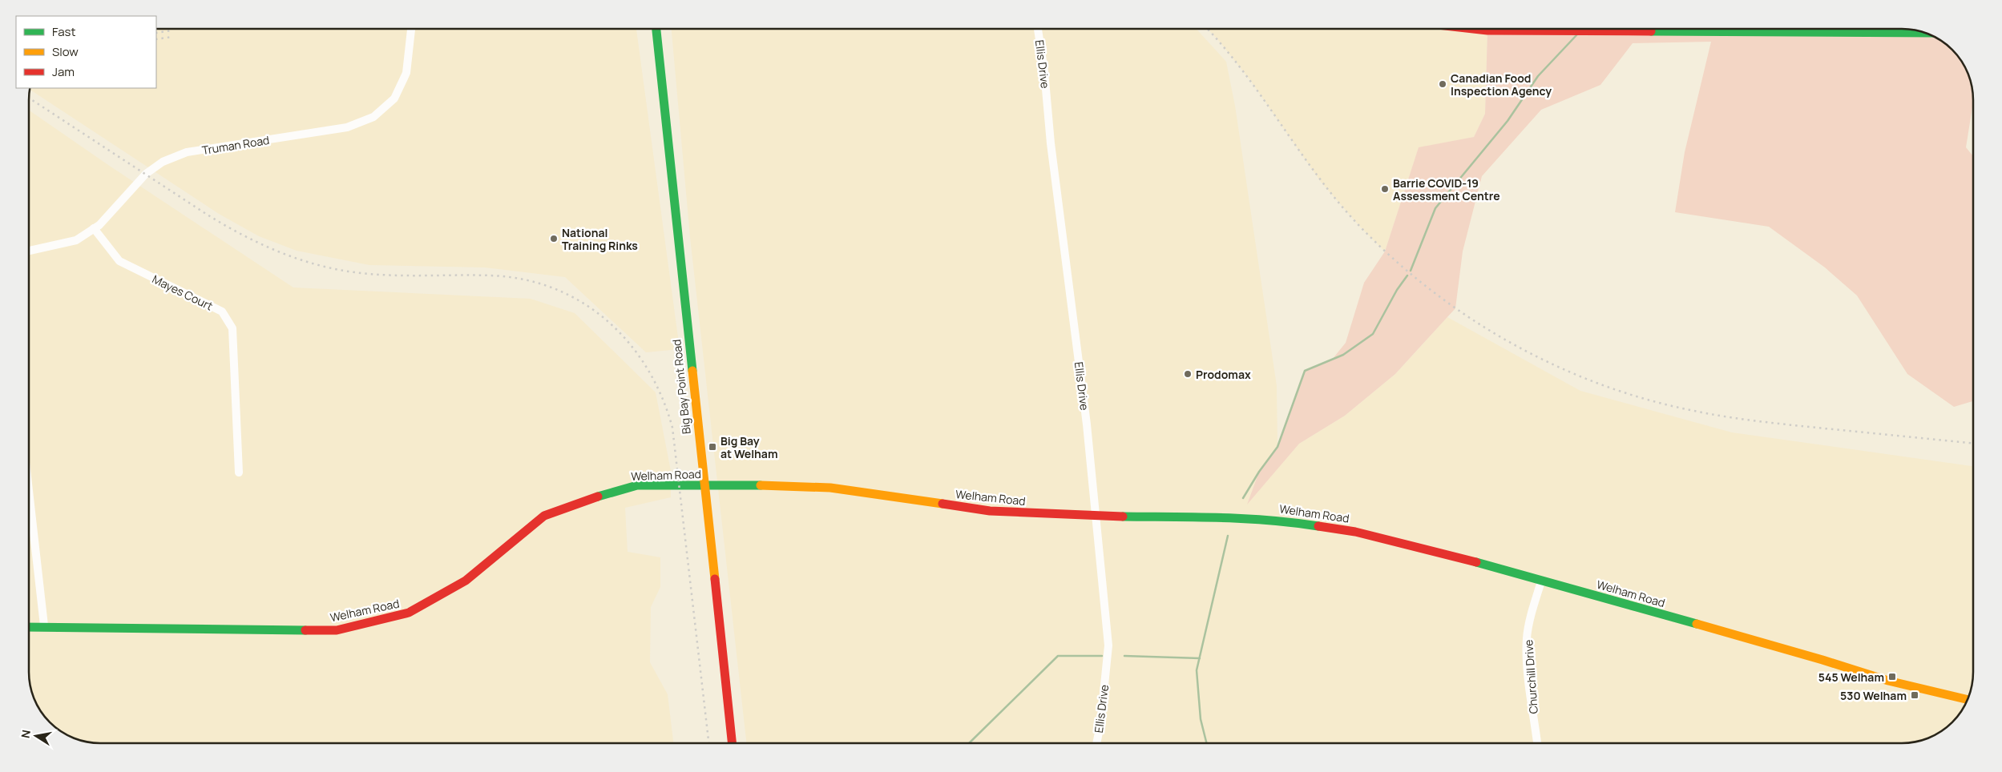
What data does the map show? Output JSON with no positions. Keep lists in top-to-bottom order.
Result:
{
  "streets": {
    "street": [
      "Ellis Drive",
      "Truman Road",
      "Mayes Court",
      "Big Bay Point Road",
      "Welham Road",
      "Churchill Drive"
    ]
  },
  "crossings": [
    ["Ellis Drive", "Welham Road"],
    ["Truman Road", "Mayes Court"],
    ["Big Bay Point Road", "Welham Road"],
    ["Welham Road", "Churchill Drive"]
  ],
  "places": {
    "other": [
      "Canadian Food Inspection Agency",
      "Barrie COVID-19 Assessment Centre",
      "National Training Rinks",
      "Prodomax"
    ],
    "transit": ["Big Bay at Welham", "545 Welham", "530 Welham"]
  },
  "legend": ["Fast", "Slow", "Jam"],
  "north": "left"
}
